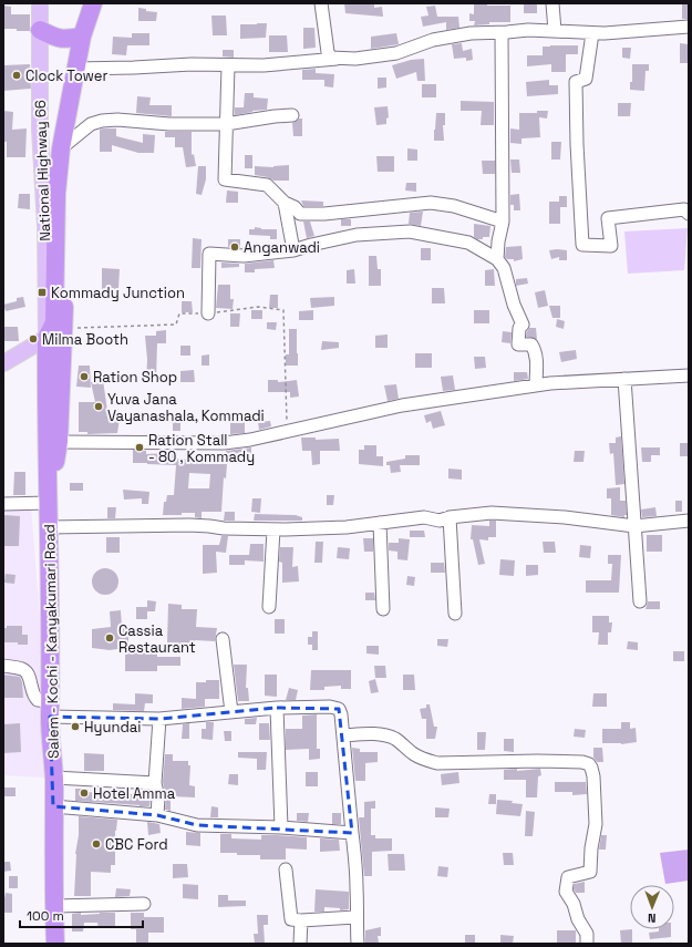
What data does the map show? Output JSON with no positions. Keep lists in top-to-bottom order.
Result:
{
  "streets": {
    "highway": ["Salem - Kochi - Kanyakumari Road"],
    "main road": ["National Highway 66"]
  },
  "crossings": [
    ["National Highway 66", "Salem - Kochi - Kanyakumari Road"]
  ],
  "places": {
    "other": [
      "Clock Tower",
      "Anganwadi",
      "Milma Booth",
      "Ration Shop",
      "Yuva Jana Vayanashala, Kommadi",
      "Ration Stall - 80 , Kommady",
      "Cassia Restaurant",
      "Hyundai",
      "Hotel Amma",
      "CBC Ford"
    ],
    "transit": ["Kommady Junction"]
  },
  "scale_bar": "100 m",
  "north": "bottom"
}
